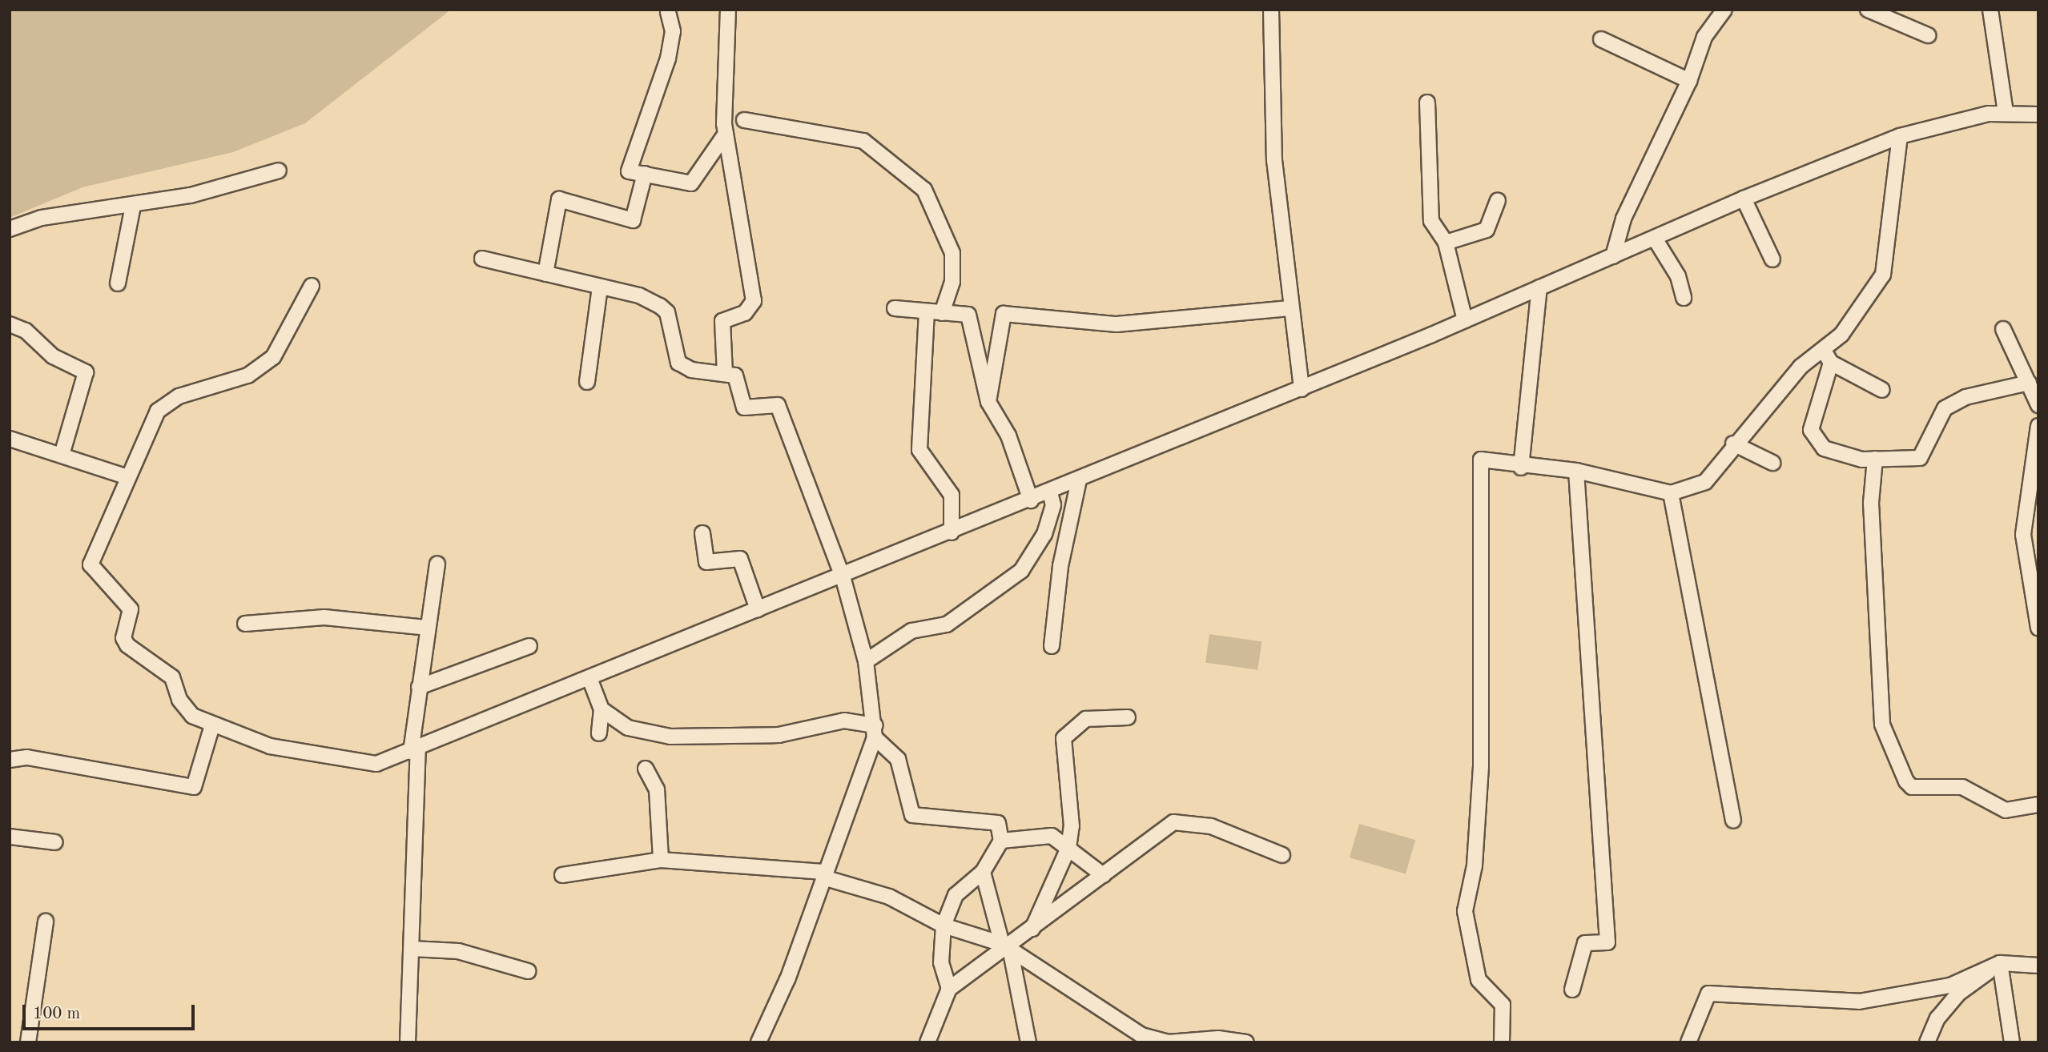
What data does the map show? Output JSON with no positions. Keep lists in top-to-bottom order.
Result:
{
  "scale_bar": "100 m"
}
